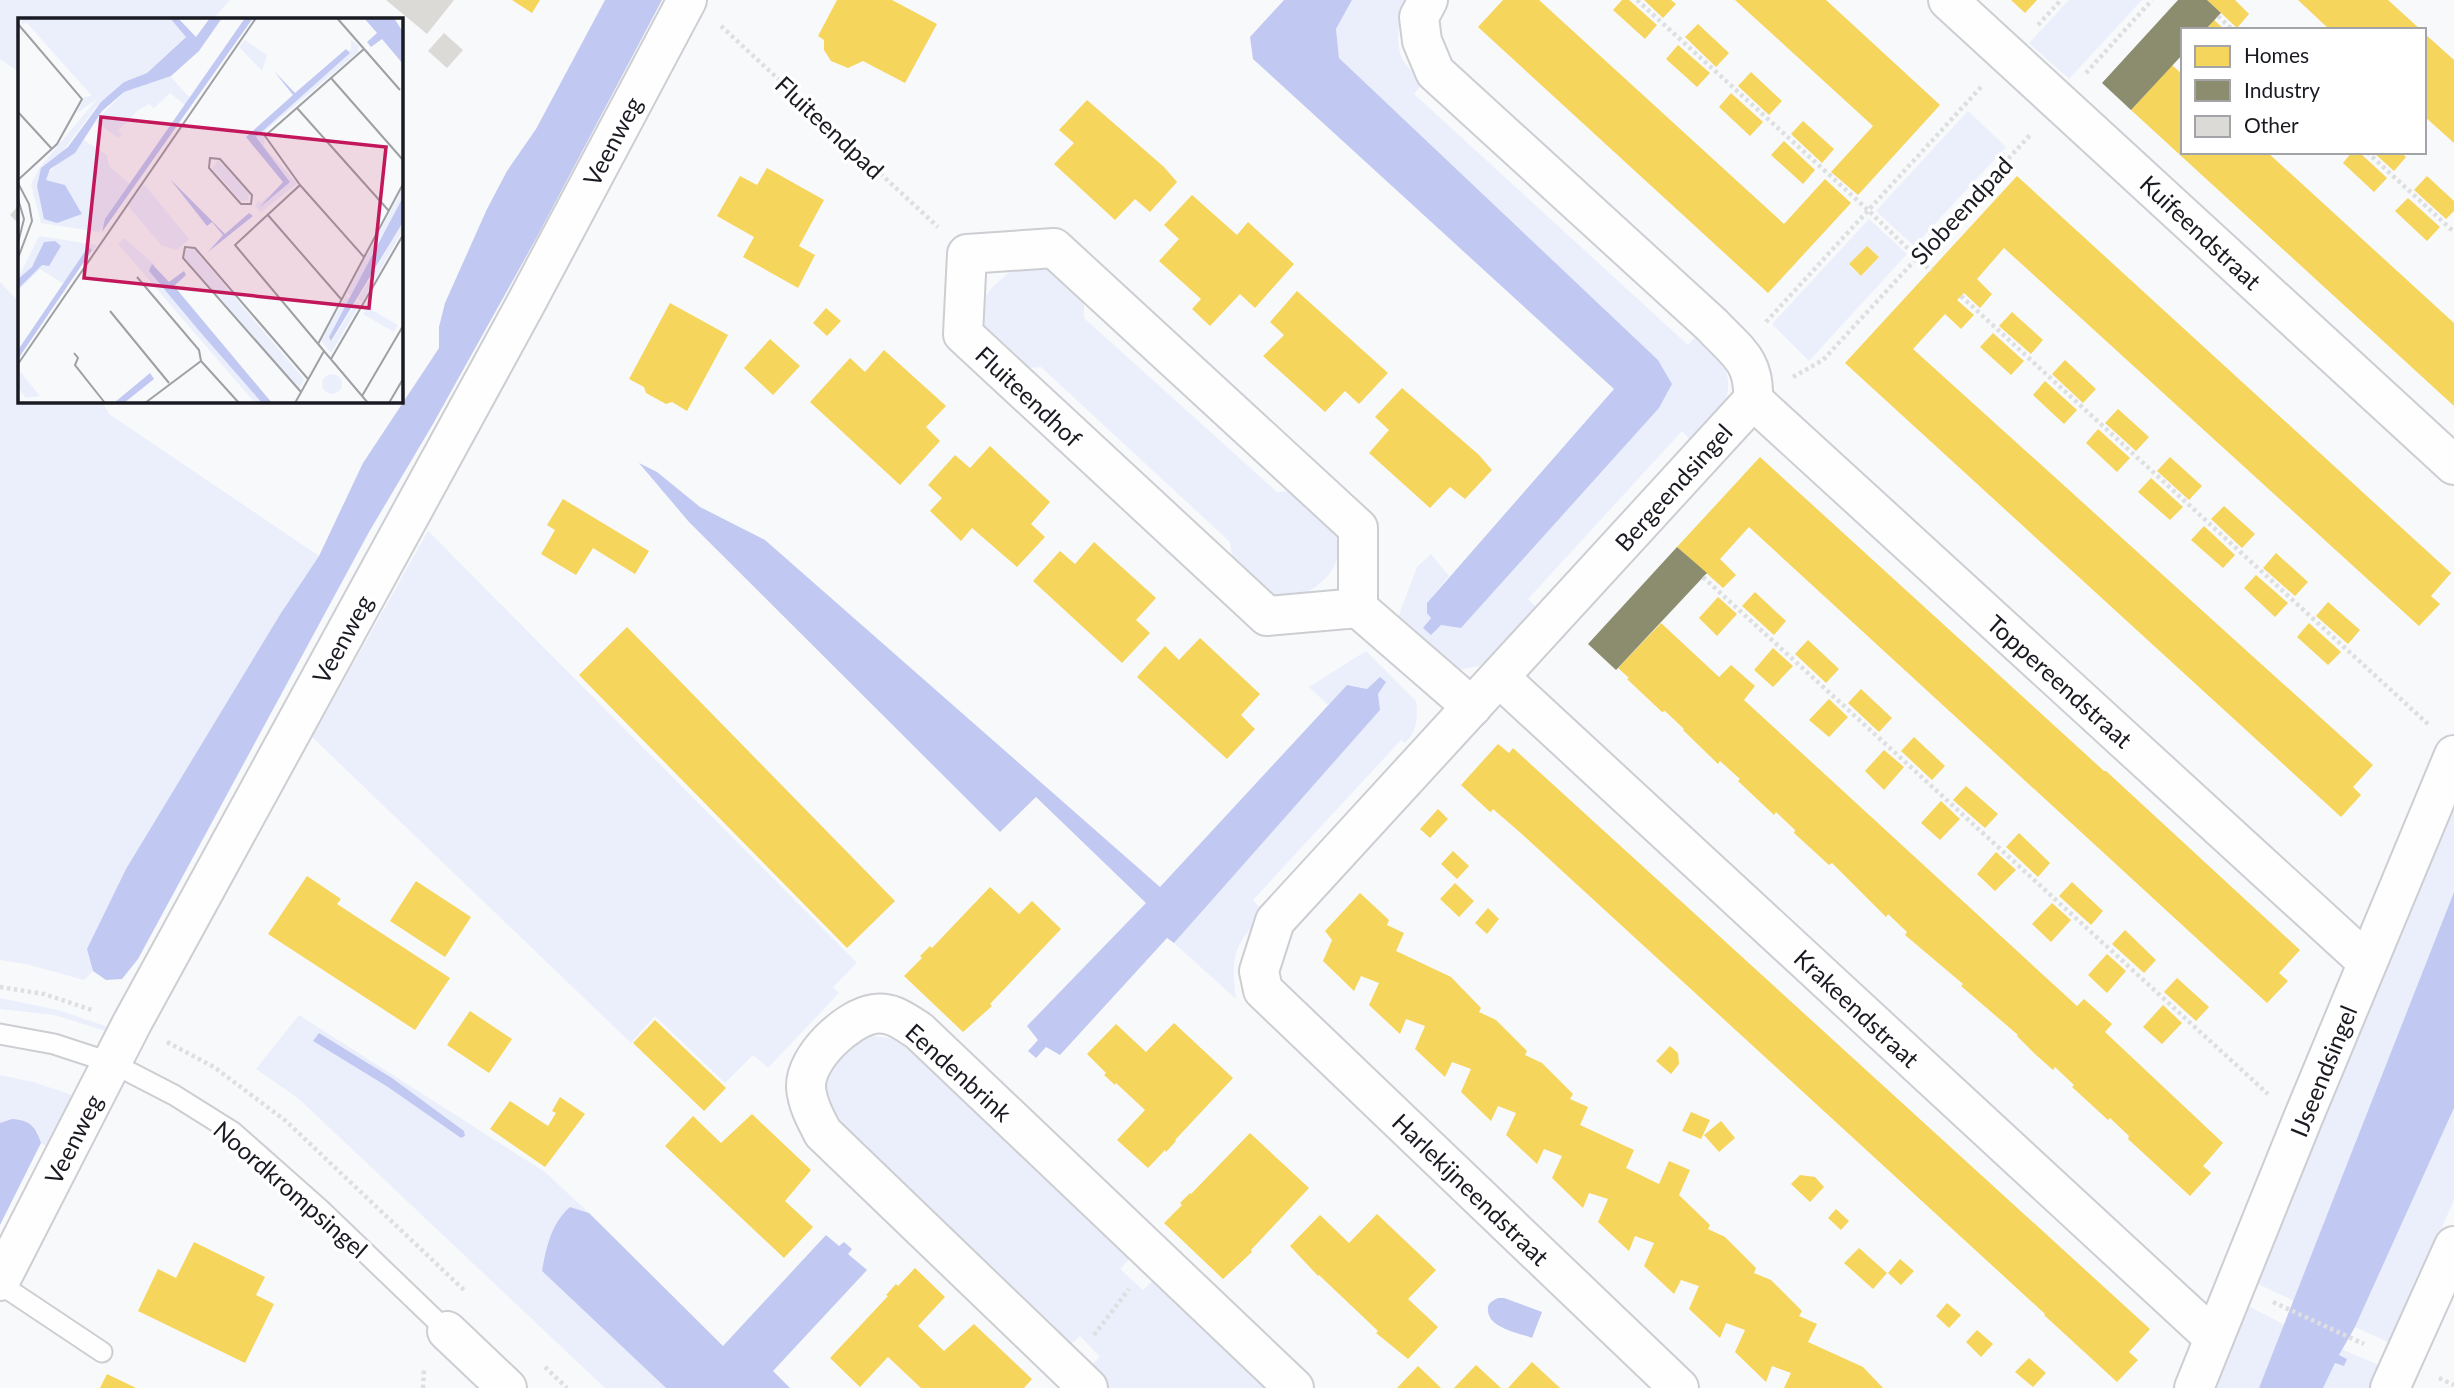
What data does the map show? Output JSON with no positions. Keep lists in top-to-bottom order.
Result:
{
  "streets": {
    "street": [
      "Veenweg",
      "Kuifeendstraat",
      "Fluiteendhof",
      "Bergeendsingel",
      "Toppereendstraat",
      "Krakeendstraat",
      "IJseendsingel",
      "Eendenbrink",
      "Noordkrompsingel",
      "Harlekijneendstraat"
    ],
    "path": ["Fluiteendpad", "Slobeendpad"]
  },
  "crossings": [
    ["Fluiteendpad", "Fluiteendhof"],
    ["Veenweg", "Noordkrompsingel"],
    ["Slobeendpad", "Kuifeendstraat"],
    ["Slobeendpad", "Bergeendsingel"],
    ["Slobeendpad", "Toppereendstraat"],
    ["Bergeendsingel", "Toppereendstraat"],
    ["Bergeendsingel", "Krakeendstraat"],
    ["Bergeendsingel", "Harlekijneendstraat"],
    ["Toppereendstraat", "IJseendsingel"],
    ["Krakeendstraat", "IJseendsingel"]
  ],
  "legend": ["Homes", "Industry", "Other"]
}
